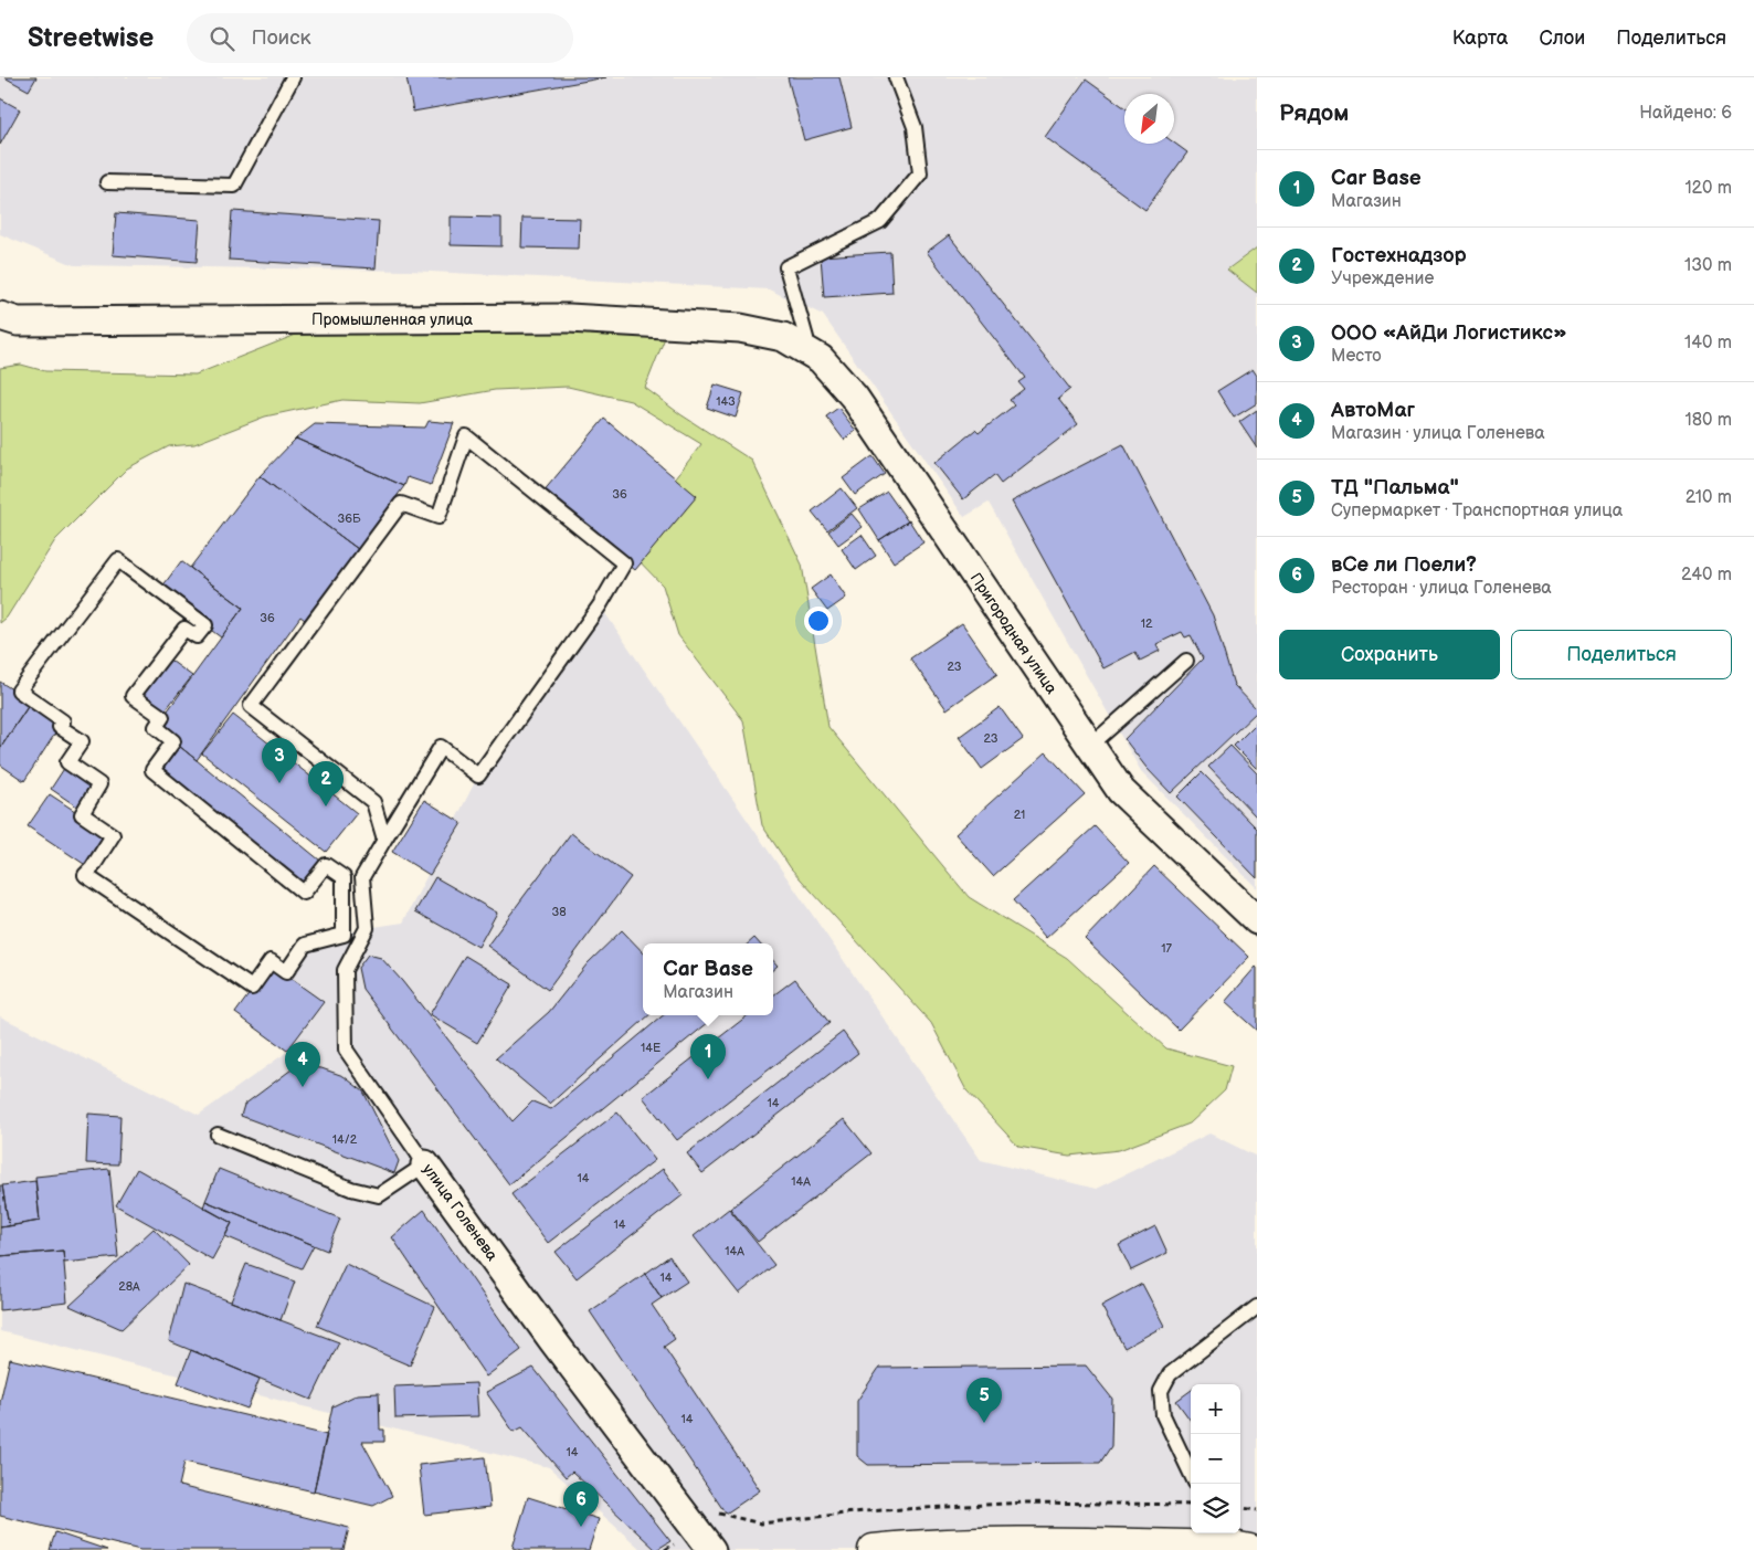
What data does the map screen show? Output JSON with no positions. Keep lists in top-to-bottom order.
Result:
{
  "streets": {
    "street": ["Промышленная улица", "Пригородная улица", "улица Голенева"]
  },
  "crossings": [
    ["Промышленная улица", "Пригородная улица"]
  ],
  "house_numbers": [
    "143",
    "36",
    "36Б",
    "36",
    "12",
    "23",
    "23",
    "21",
    "38",
    "17",
    "14Е",
    "14",
    "14/2",
    "14",
    "14А",
    "14",
    "14А",
    "14",
    "28А",
    "14",
    "14"
  ],
  "north": "bottom left",
  "page": {
    "header": "Streetwise",
    "search": "Поиск",
    "nav": ["Карта", "Слои", "Поделиться"],
    "heading": ["Рядом", "Найдено: 6"],
    "list": [
      {
        "mark": "1",
        "name": "Car Base",
        "note": "Магазин",
        "value": "120 m"
      },
      {
        "mark": "2",
        "name": "Гостехнадзор",
        "note": "Учреждение",
        "value": "130 m"
      },
      {
        "mark": "3",
        "name": "ООО «АйДи Логистикс»",
        "note": "Место",
        "value": "140 m"
      },
      {
        "mark": "4",
        "name": "АвтоМаг",
        "note": "Магазин · улица Голенева",
        "value": "180 m"
      },
      {
        "mark": "5",
        "name": "ТД \"Пальма\"",
        "note": "Супермаркет · Транспортная улица",
        "value": "210 m"
      },
      {
        "mark": "6",
        "name": "вСе ли Поели?",
        "note": "Ресторан · улица Голенева",
        "value": "240 m"
      }
    ],
    "buttons": ["Сохранить", "Поделиться"],
    "pins": [
      "3",
      "2",
      "1",
      "4",
      "5",
      "6"
    ],
    "popup": ["Car Base", "Магазин"],
    "map_buttons": ["+", "−"]
  }
}
